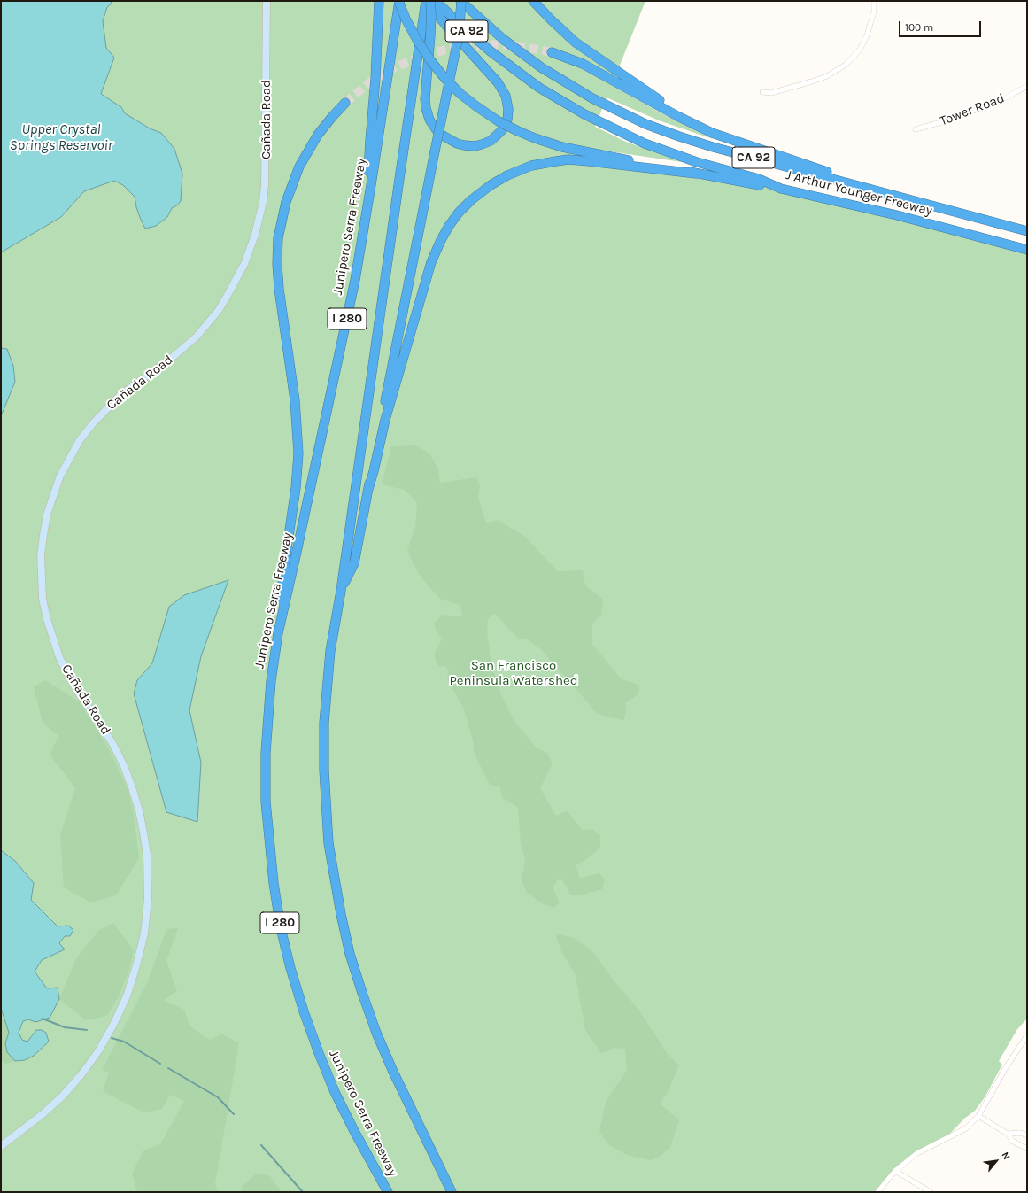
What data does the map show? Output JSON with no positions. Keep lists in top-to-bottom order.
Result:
{
  "streets": {
    "highway": [
      "CA 92",
      "J Arthur Younger Freeway",
      "Junipero Serra Freeway",
      "I 280"
    ],
    "main road": ["Cañada Road"],
    "street": ["Tower Road"]
  },
  "water": ["Upper Crystal Springs Reservoir"],
  "parks": ["San Francisco Peninsula Watershed"],
  "scale_bar": "100 m",
  "north": "top right"
}
